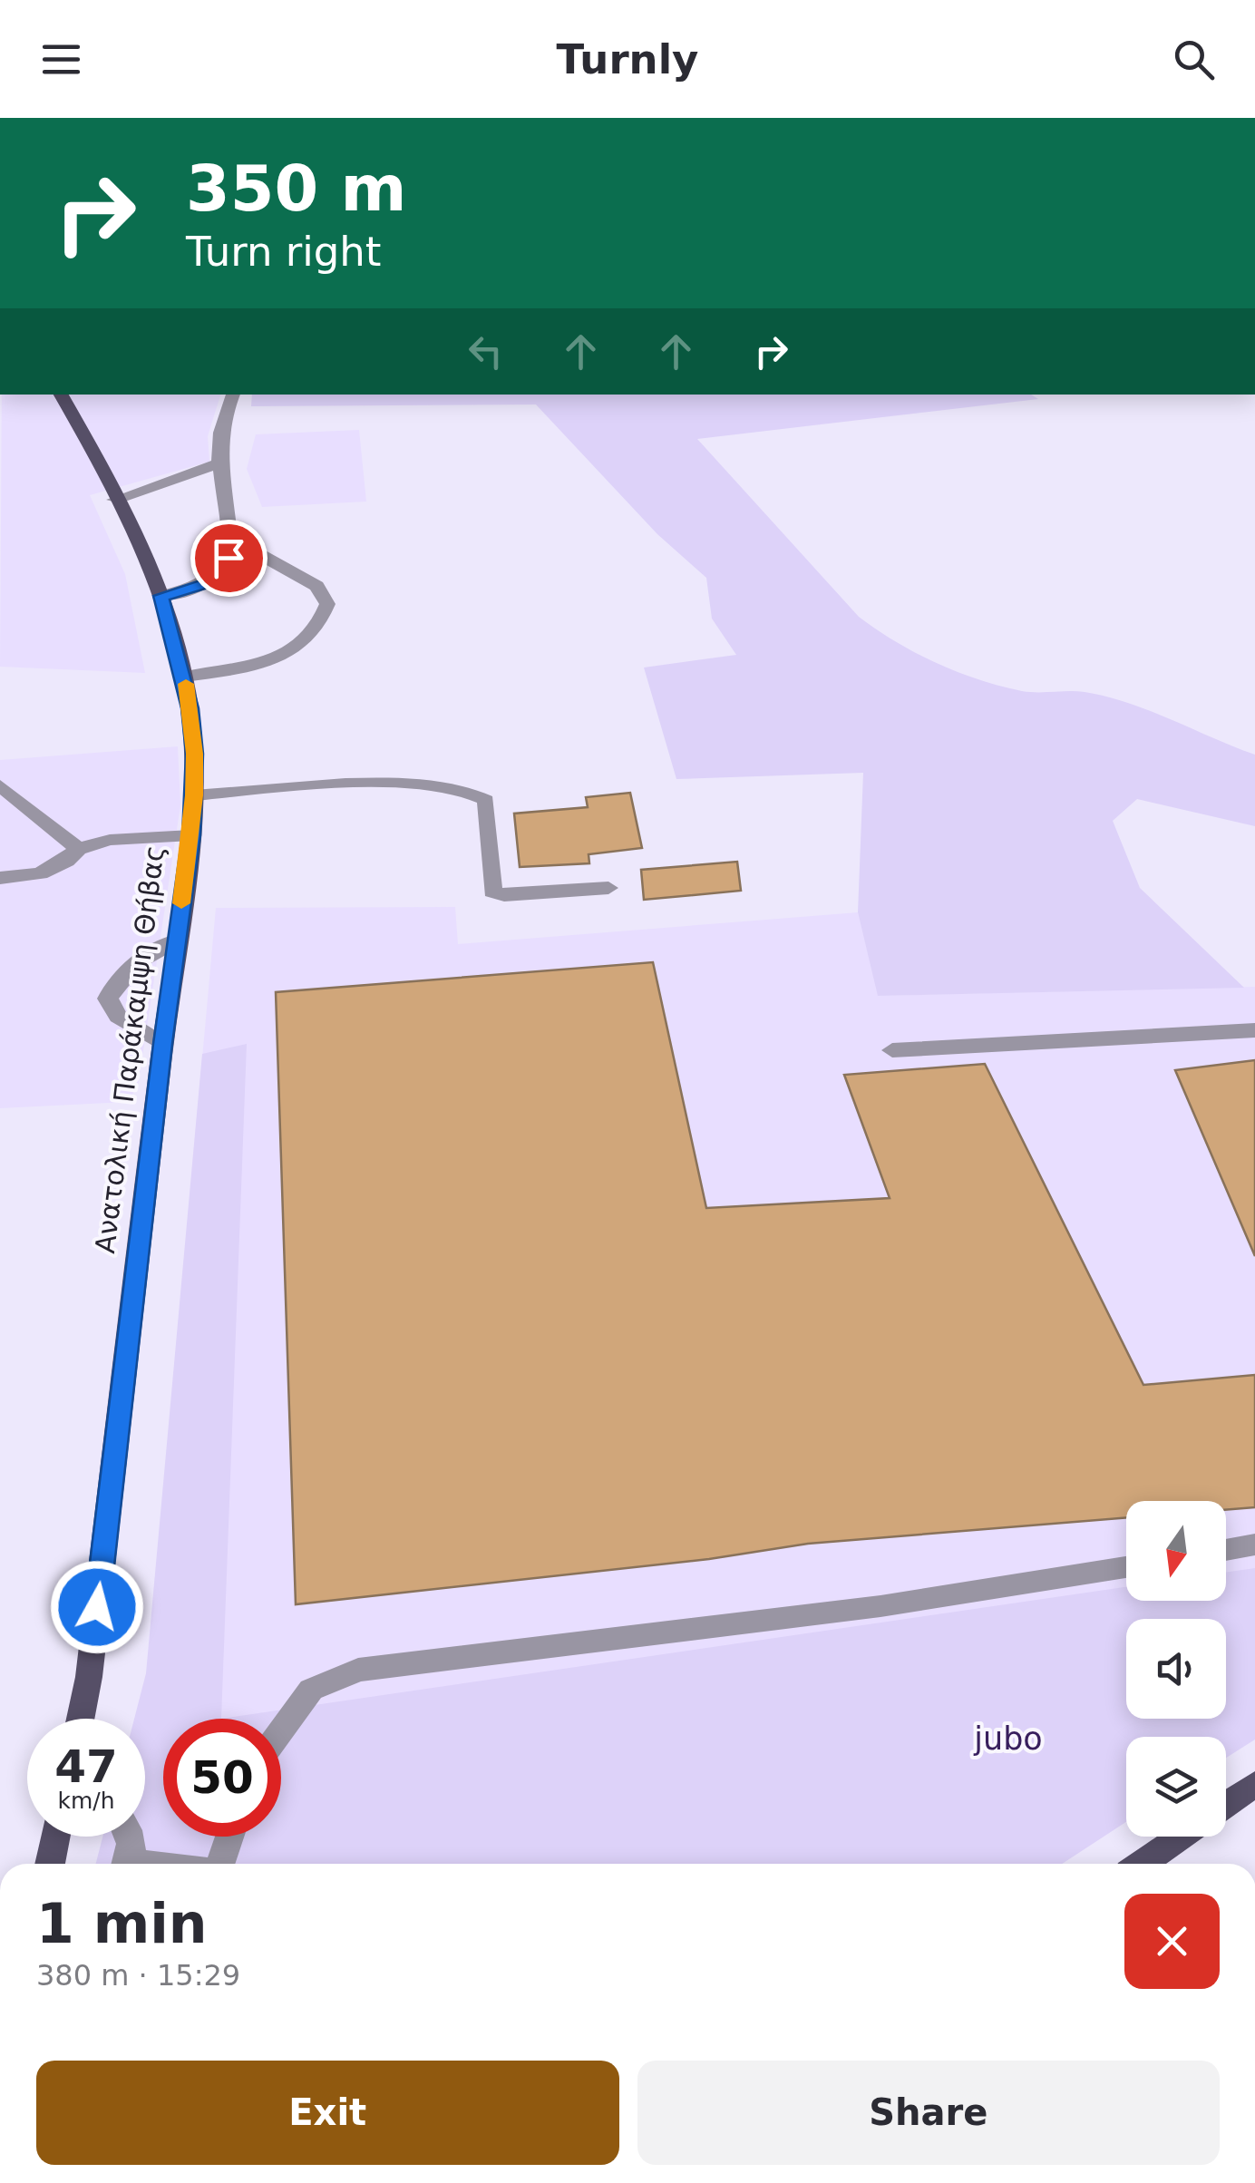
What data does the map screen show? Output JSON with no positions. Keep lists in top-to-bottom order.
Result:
{
  "streets": {
    "main road": ["Ανατολική Παράκαμψη Θήβας"]
  },
  "parks": ["jubo"],
  "north": "bottom",
  "page": {
    "header": "Turnly",
    "turn": ["350 m", "Turn right"],
    "speed": "47 km/h",
    "limit": "50",
    "heading": ["1 min", "380 m · 15:29"],
    "buttons": ["Exit", "Share"]
  }
}
